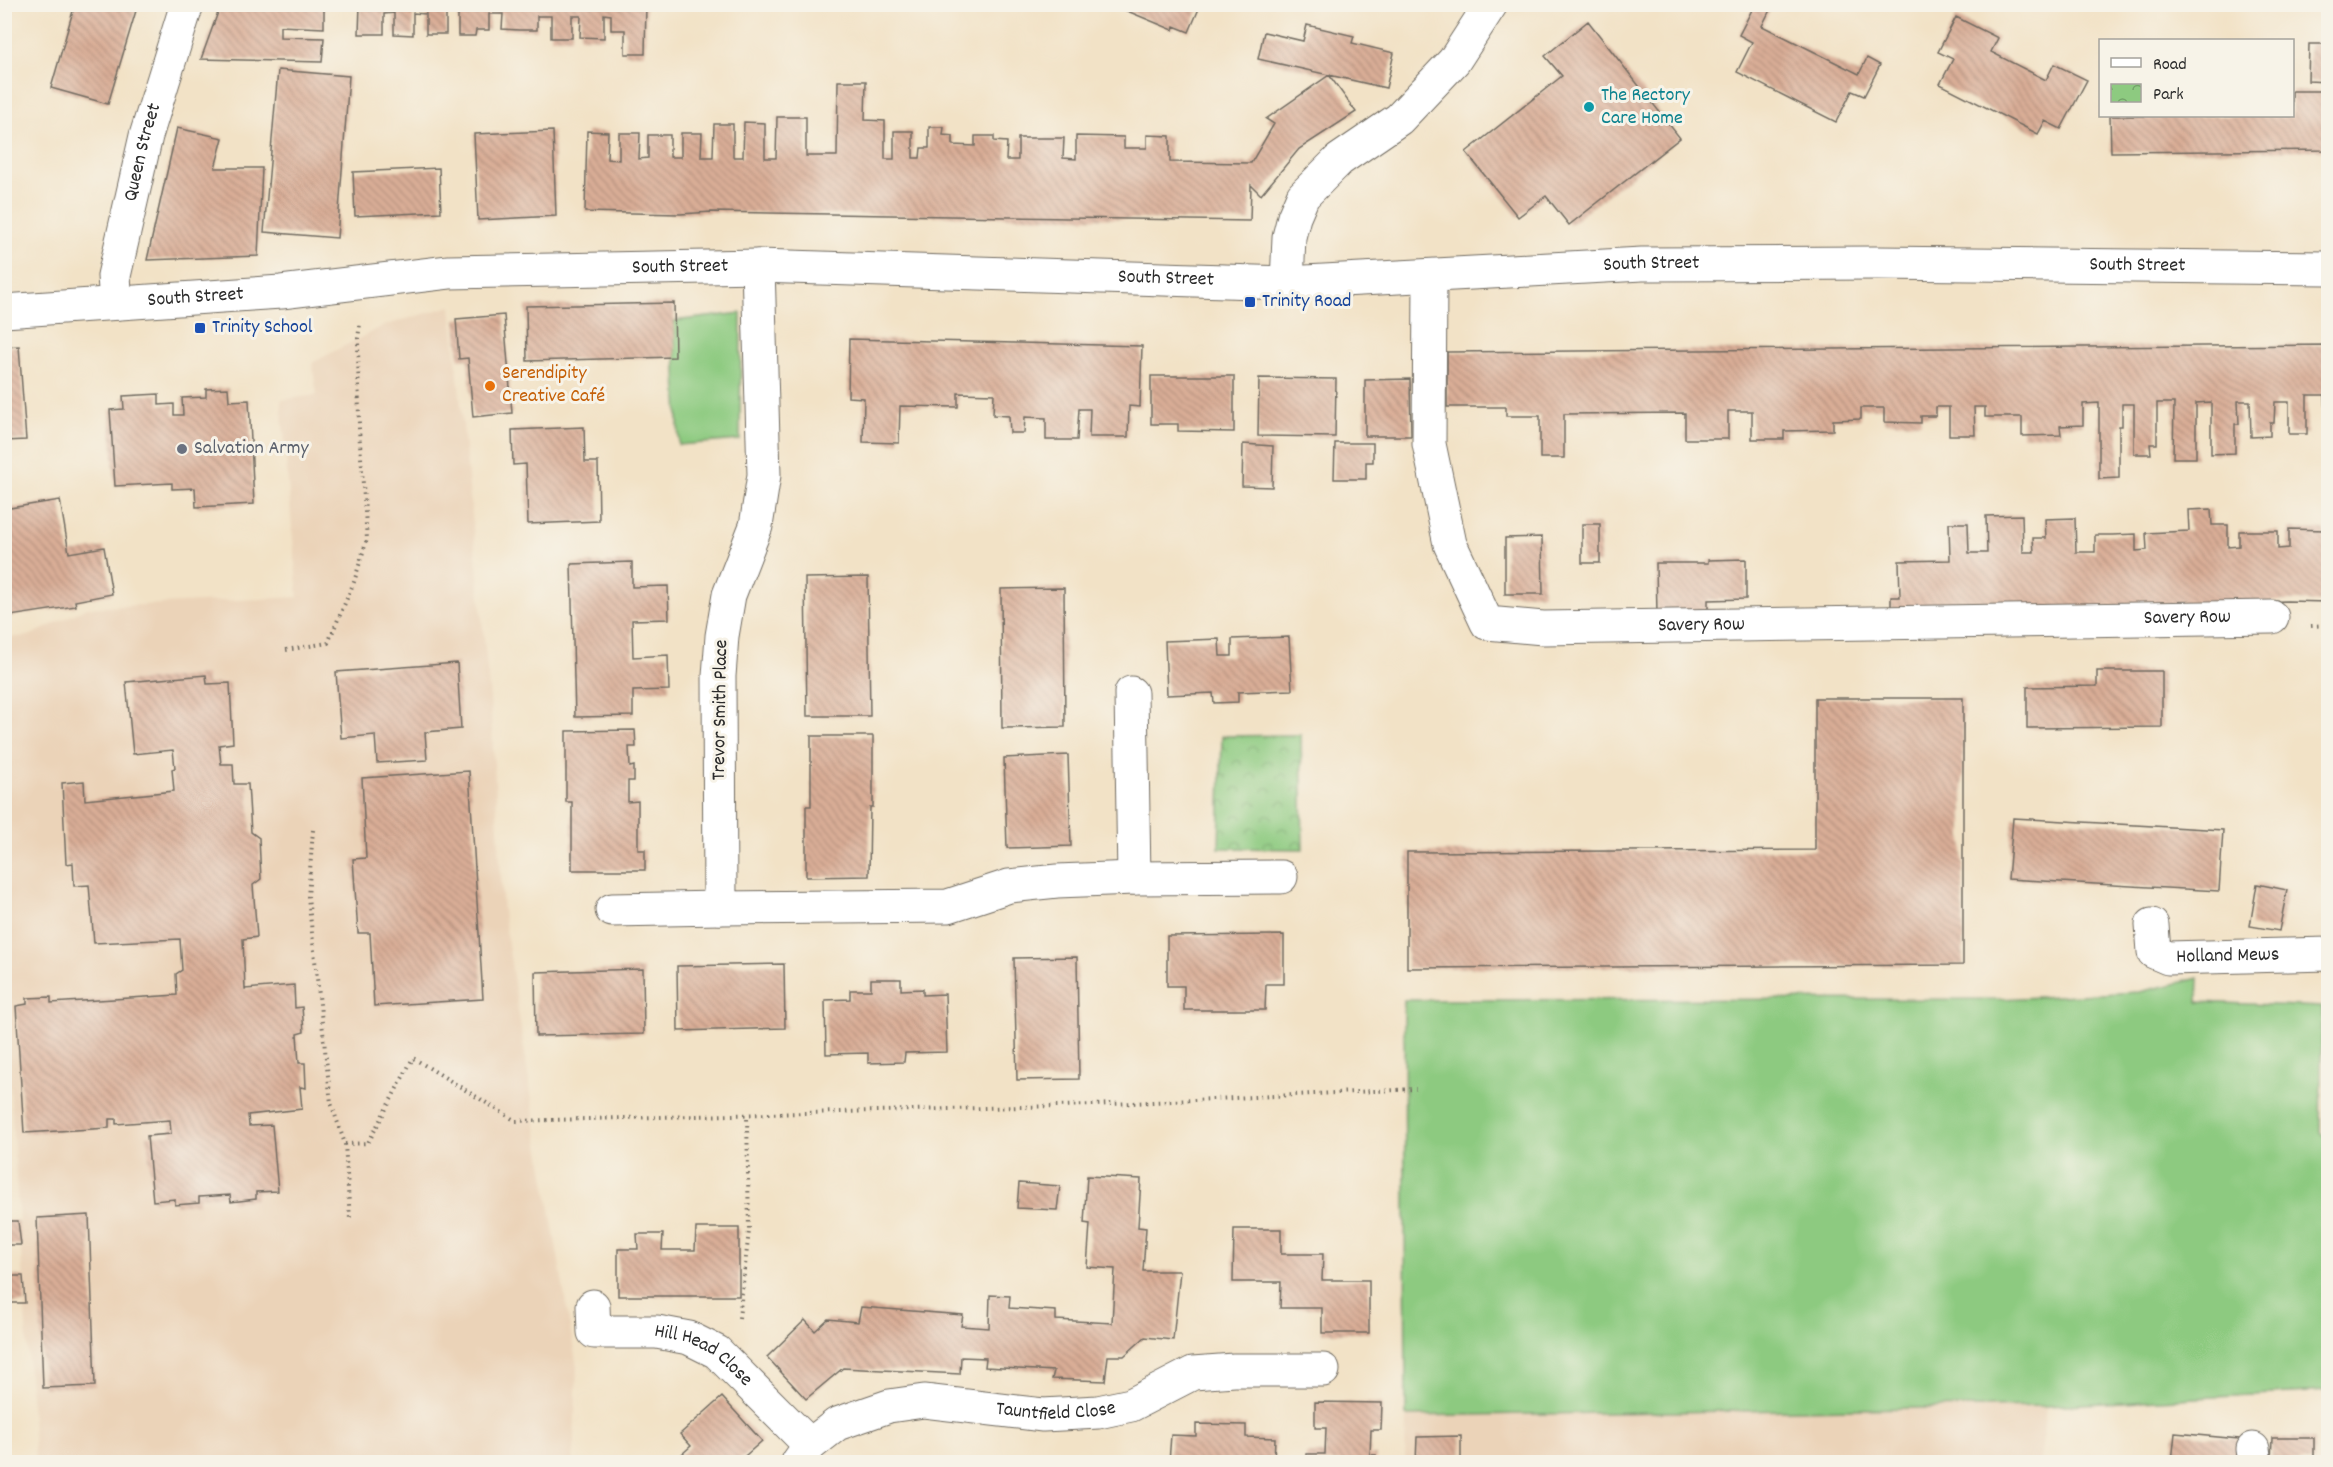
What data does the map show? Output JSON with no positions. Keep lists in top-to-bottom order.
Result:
{
  "streets": {
    "street": [
      "Queen Street",
      "South Street",
      "Savery Row",
      "Trevor Smith Place",
      "Holland Mews",
      "Hill Head Close",
      "Tauntfield Close"
    ]
  },
  "crossings": [
    ["Queen Street", "South Street"],
    ["South Street", "Savery Row"],
    ["South Street", "Trevor Smith Place"],
    ["Hill Head Close", "Tauntfield Close"]
  ],
  "places": {
    "other": ["The Rectory Care Home", "Serendipity Creative Café", "Salvation Army"],
    "transit": ["Trinity Road", "Trinity School"]
  },
  "legend": ["Road", "Park"]
}
